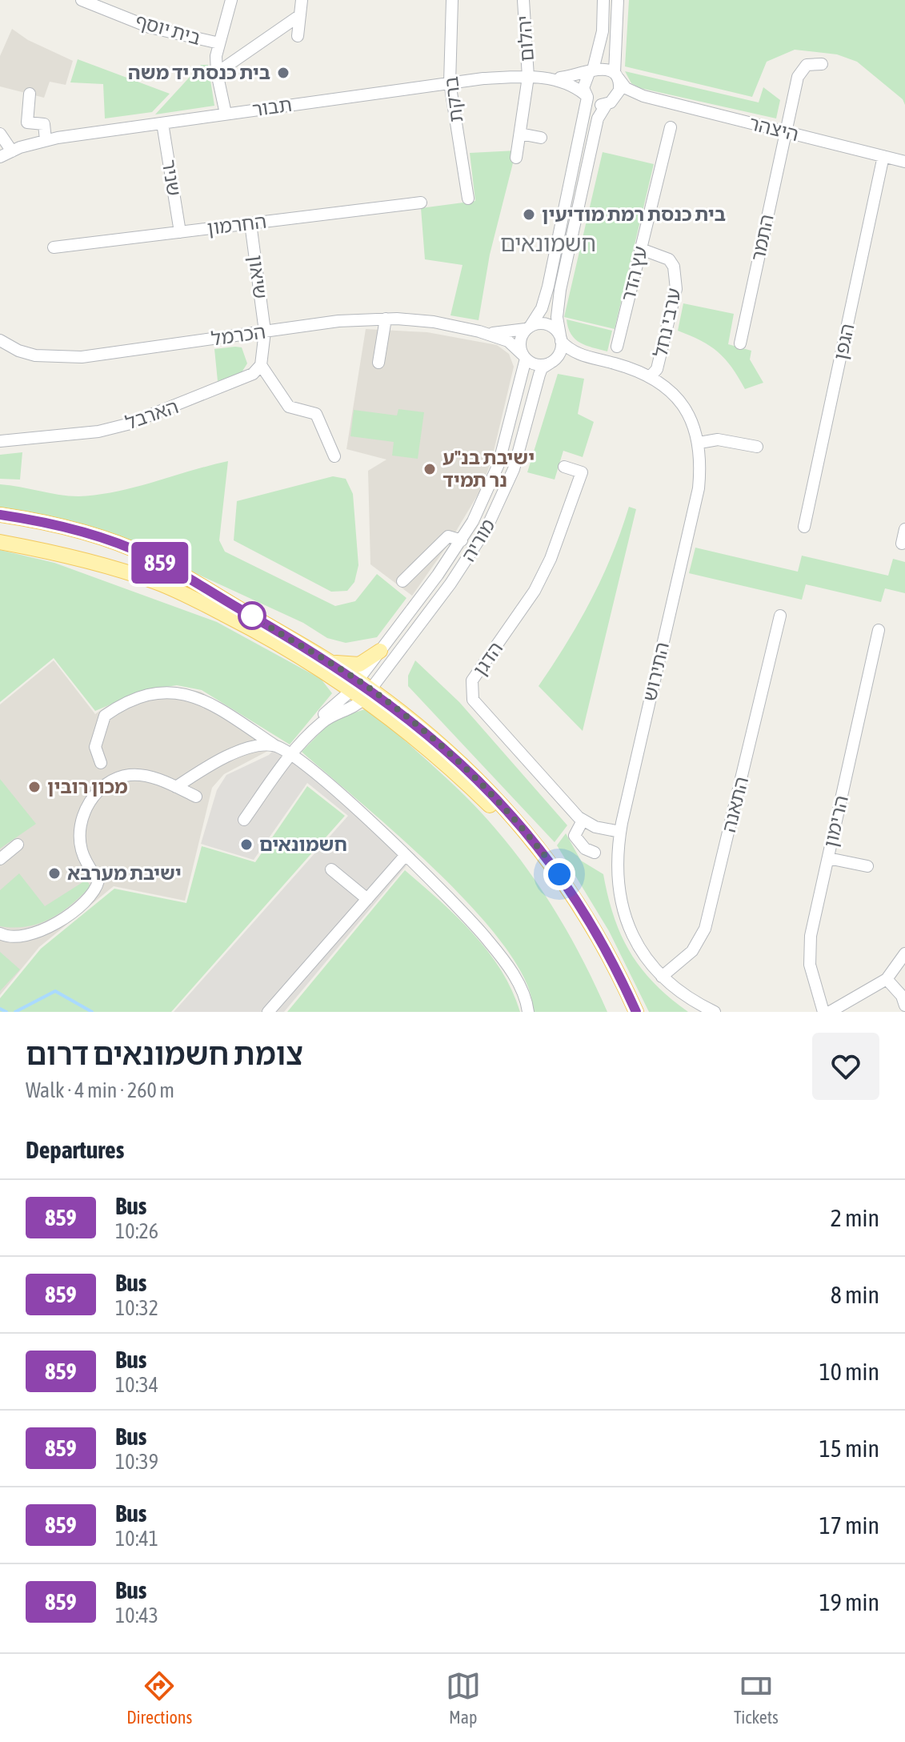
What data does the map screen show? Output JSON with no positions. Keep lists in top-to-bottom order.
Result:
{
  "streets": {
    "street": [
      "בית יוסף",
      "יהלום",
      "ברקת",
      "תבור",
      "היצהר",
      "שניר",
      "החרמון",
      "התמר",
      "עץ הדר",
      "שיאון",
      "ערבי נחל",
      "הכרמל",
      "הגפן",
      "הארבל",
      "מוריה",
      "הדגן",
      "התירוש",
      "התאנה",
      "הרימון"
    ]
  },
  "crossings": [
    ["יהלום", "תבור"],
    ["ברקת", "תבור"],
    ["תבור", "היצהר"],
    ["תבור", "שניר"],
    ["היצהר", "התמר"],
    ["היצהר", "הגפן"],
    ["שניר", "החרמון"],
    ["החרמון", "שיאון"],
    ["עץ הדר", "ערבי נחל"],
    ["שיאון", "הכרמל"],
    ["ערבי נחל", "התירוש"],
    ["הכרמל", "מוריה"],
    ["הכרמל", "התירוש"],
    ["מוריה", "התירוש"],
    ["הדגן", "התירוש"],
    ["התירוש", "התאנה"]
  ],
  "districts": ["חשמונאים"],
  "places": [
    "בית כנסת יד משה",
    "בית כנסת רמת מודיעין",
    "ישיבת בנ\"ע נר תמיד",
    "מכון רובין",
    "חשמונאים",
    "ישיבת מערבא"
  ],
  "lines": ["bus line 859"],
  "page": {
    "on_map": "859",
    "heading": [
      ["צומת חשמונאים דרום", "Walk · 4 min · 260 m"],
      "Departures"
    ],
    "list": [
      {
        "mark": "859",
        "name": "Bus",
        "note": "10:26",
        "value": "2 min"
      },
      {
        "mark": "859",
        "name": "Bus",
        "note": "10:32",
        "value": "8 min"
      },
      {
        "mark": "859",
        "name": "Bus",
        "note": "10:34",
        "value": "10 min"
      },
      {
        "mark": "859",
        "name": "Bus",
        "note": "10:39",
        "value": "15 min"
      },
      {
        "mark": "859",
        "name": "Bus",
        "note": "10:41",
        "value": "17 min"
      },
      {
        "mark": "859",
        "name": "Bus",
        "note": "10:43",
        "value": "19 min"
      }
    ],
    "tabs": ["Directions", "Map", "Tickets"]
  }
}
